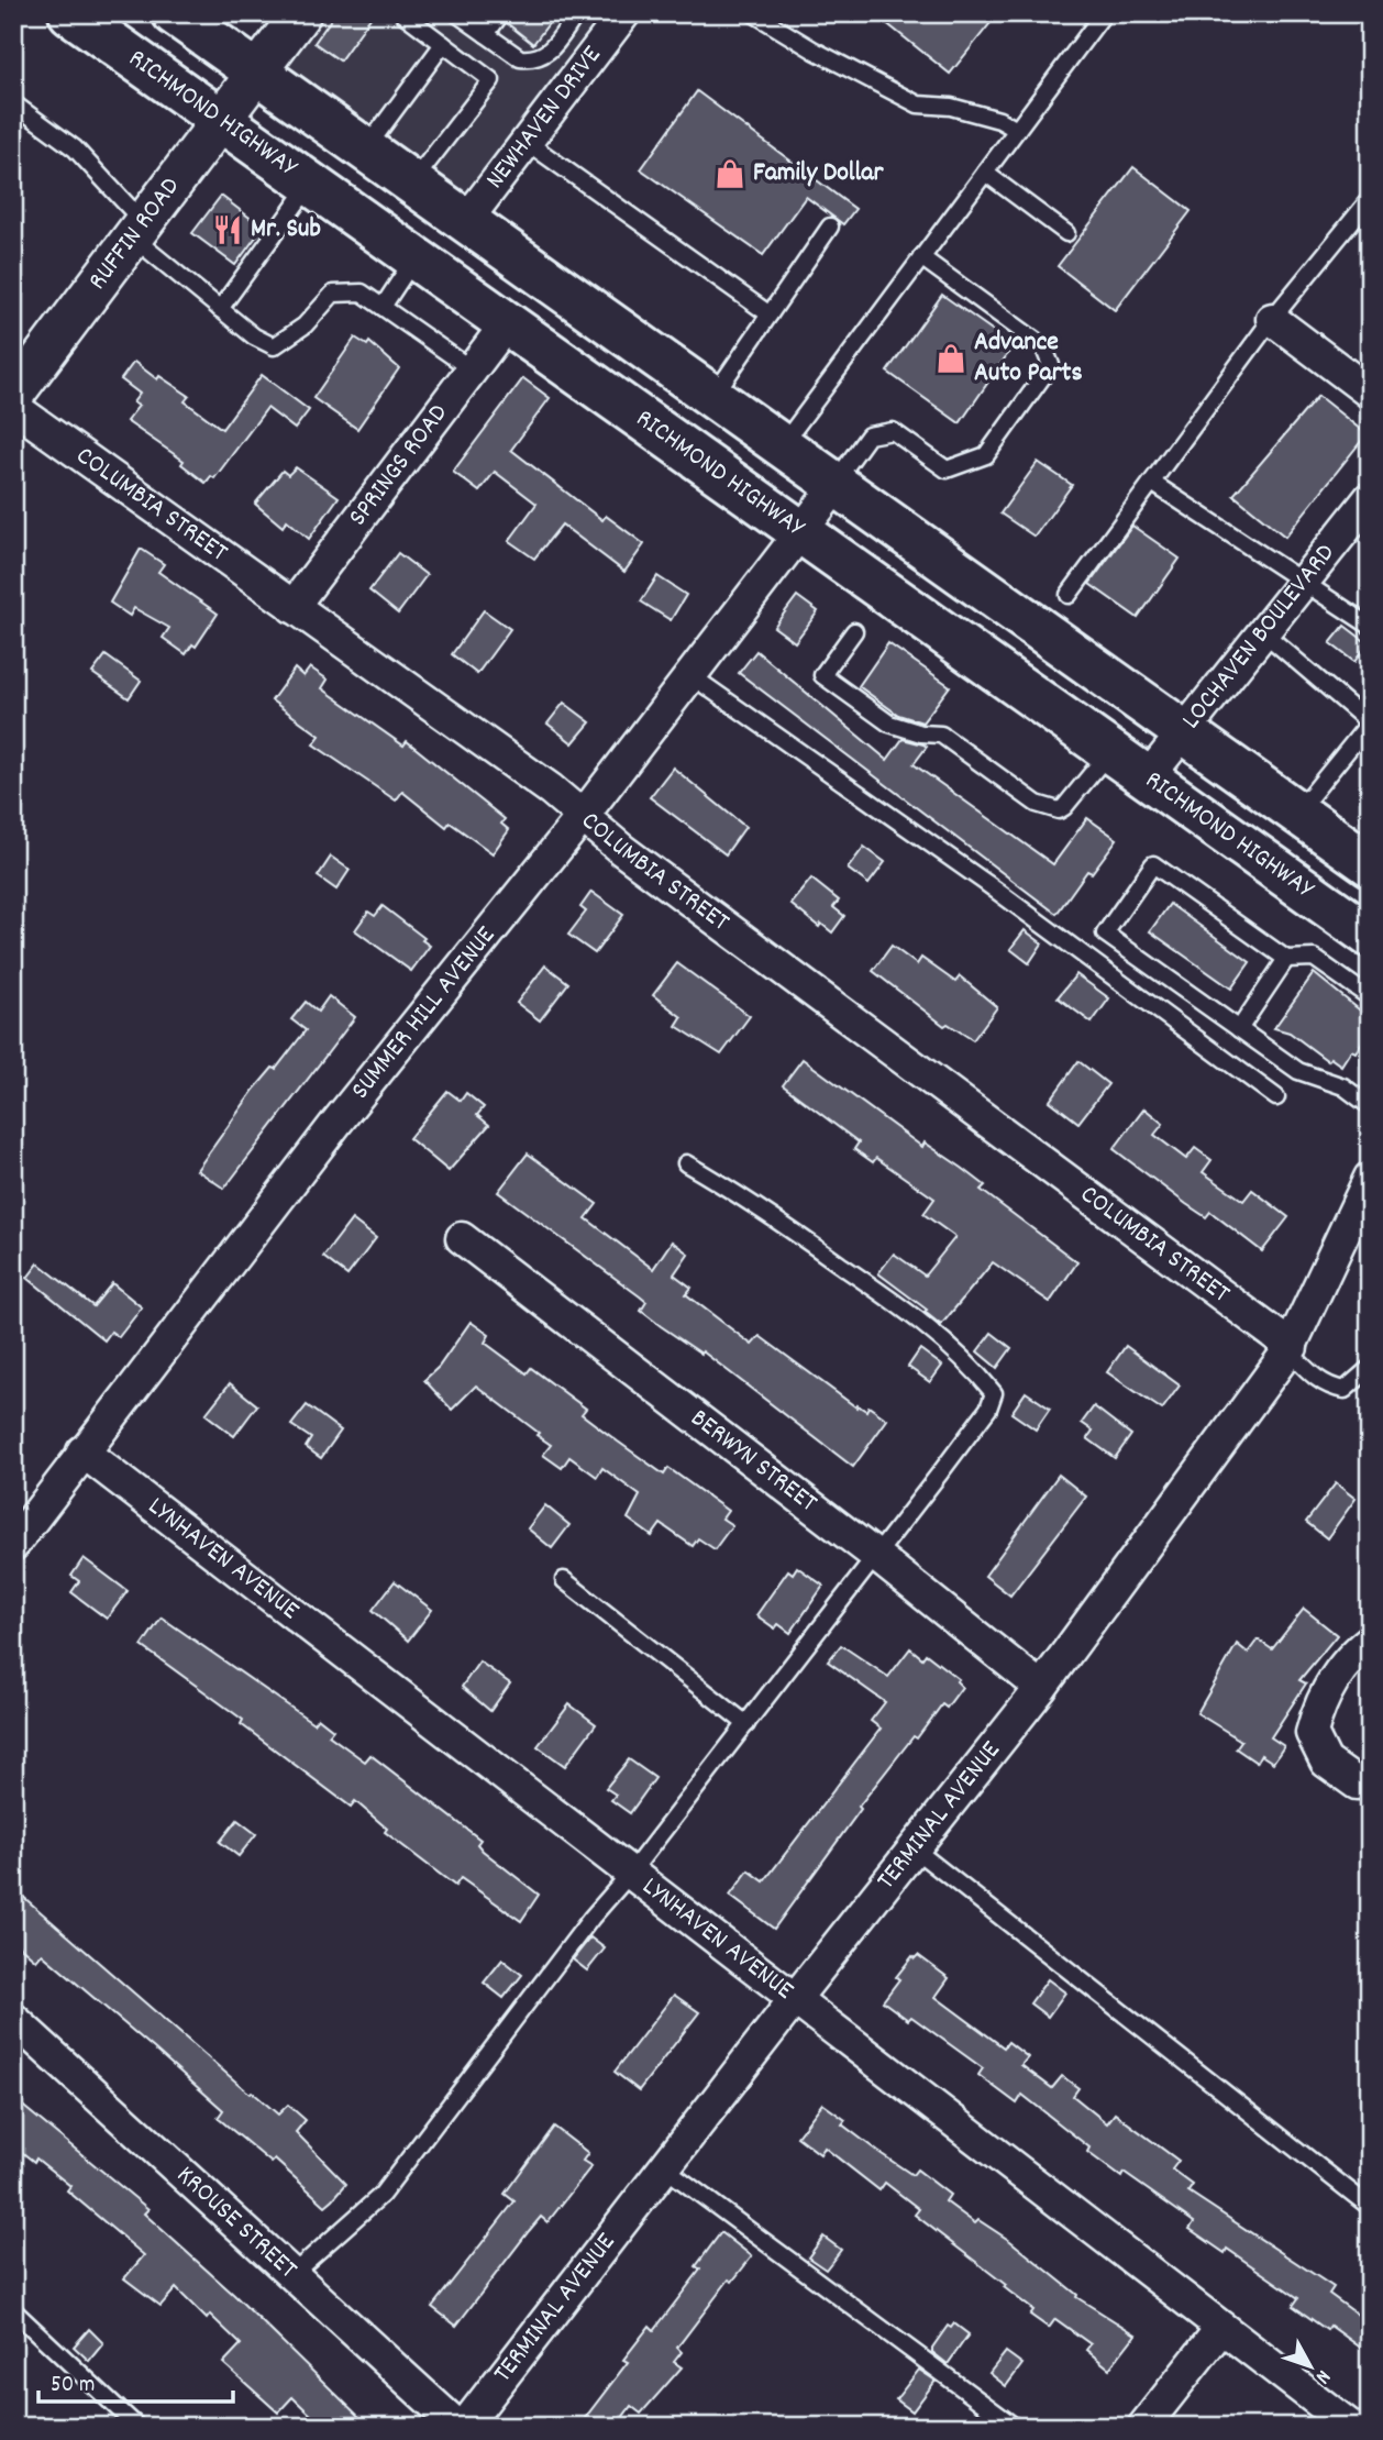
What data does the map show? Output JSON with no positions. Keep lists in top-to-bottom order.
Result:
{
  "streets": {
    "main road": ["RICHMOND HIGHWAY"],
    "street": [
      "NEWHAVEN DRIVE",
      "RUFFIN ROAD",
      "SPRINGS ROAD",
      "COLUMBIA STREET",
      "LOCHAVEN BOULEVARD",
      "SUMMER HILL AVENUE",
      "BERWYN STREET",
      "LYNHAVEN AVENUE",
      "TERMINAL AVENUE",
      "KROUSE STREET"
    ]
  },
  "crossings": [
    ["RICHMOND HIGHWAY", "RUFFIN ROAD"],
    ["RICHMOND HIGHWAY", "SPRINGS ROAD"],
    ["RICHMOND HIGHWAY", "LOCHAVEN BOULEVARD"],
    ["RICHMOND HIGHWAY", "SUMMER HILL AVENUE"],
    ["SPRINGS ROAD", "COLUMBIA STREET"],
    ["COLUMBIA STREET", "SUMMER HILL AVENUE"],
    ["COLUMBIA STREET", "TERMINAL AVENUE"],
    ["SUMMER HILL AVENUE", "LYNHAVEN AVENUE"],
    ["BERWYN STREET", "TERMINAL AVENUE"],
    ["LYNHAVEN AVENUE", "TERMINAL AVENUE"],
    ["TERMINAL AVENUE", "KROUSE STREET"]
  ],
  "places": {
    "shop": ["Family Dollar", "Advance Auto Parts"],
    "restaurant": ["Mr. Sub"]
  },
  "scale_bar": "50 m",
  "north": "bottom right"
}
